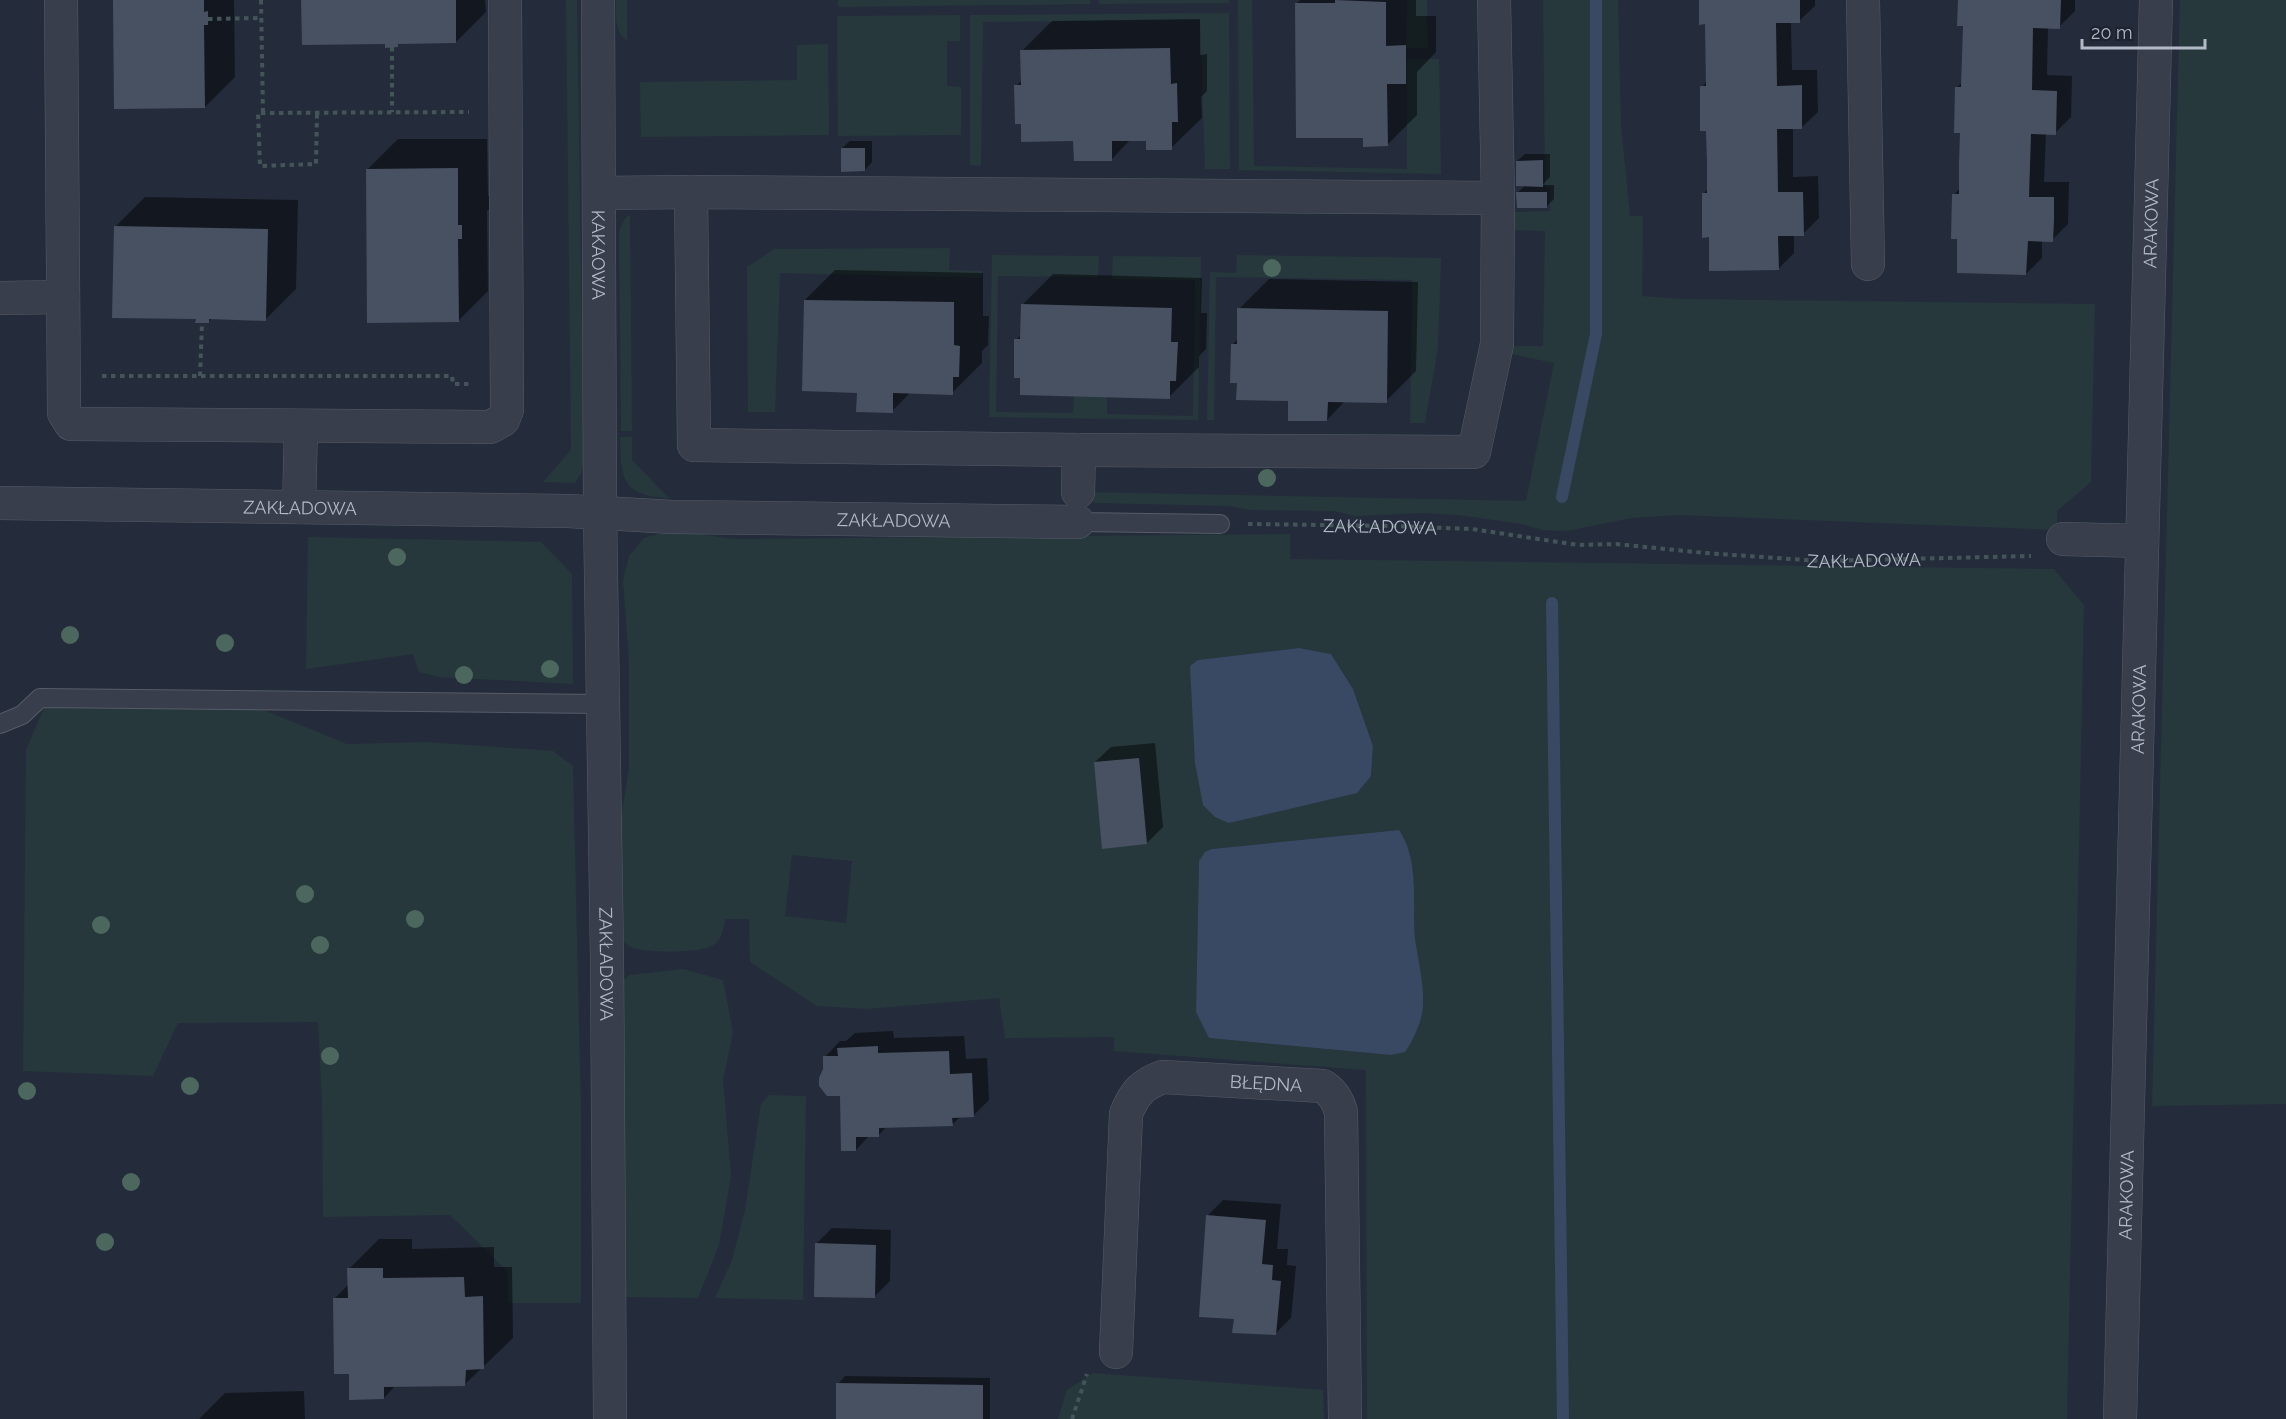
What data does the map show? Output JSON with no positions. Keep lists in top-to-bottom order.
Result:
{
  "streets": {
    "street": [
      "ARAKOWA",
      "KAKAOWA",
      "ZAKŁADOWA",
      "BŁĘDNA"
    ]
  },
  "crossings": [
    ["KAKAOWA", "ZAKŁADOWA"]
  ],
  "scale_bar": "20 m"
}
